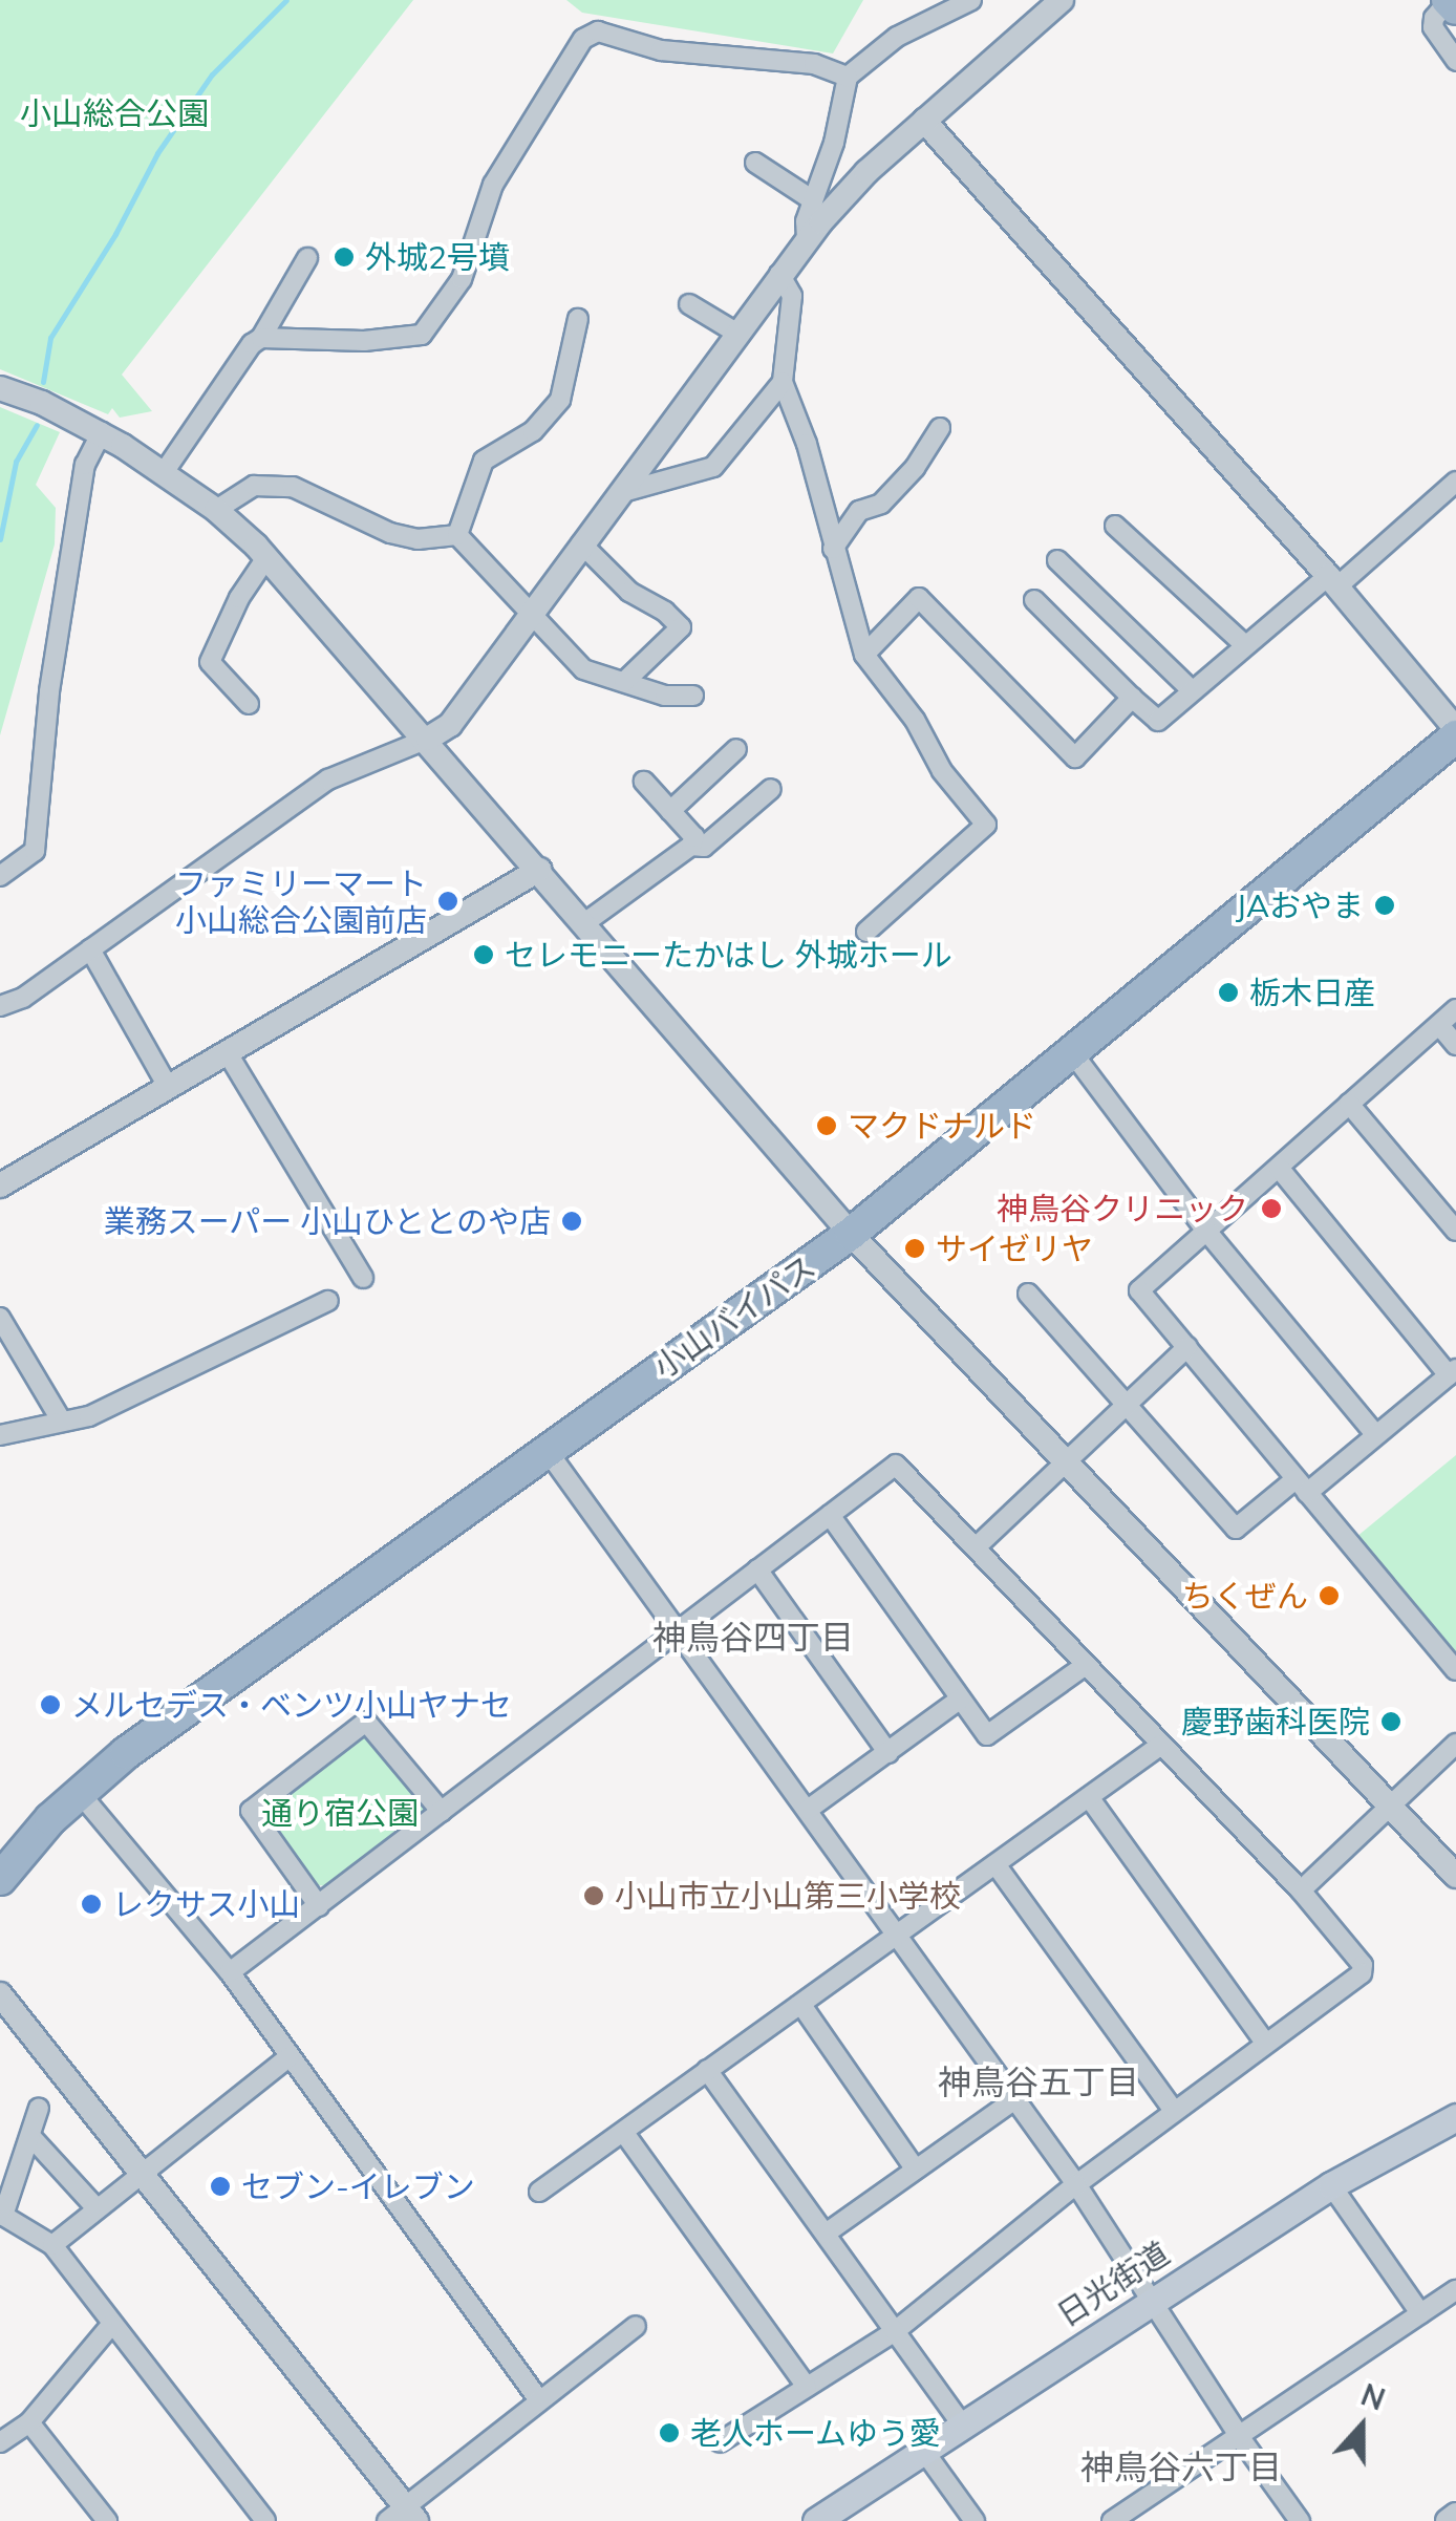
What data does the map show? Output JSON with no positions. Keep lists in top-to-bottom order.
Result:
{
  "streets": {
    "highway": ["小山バイパス"],
    "main road": ["日光街道"]
  },
  "districts": ["神鳥谷四丁目", "神鳥谷五丁目", "神鳥谷六丁目"],
  "parks": ["小山総合公園", "通り宿公園"],
  "places": [
    "外城2号墳",
    "ファミリーマート 小山総合公園前店",
    "JAおやま",
    "セレモニーたかはし 外城ホール",
    "栃木日産",
    "マクドナルド",
    "神鳥谷クリニック",
    "業務スーパー 小山ひととのや店",
    "サイゼリヤ",
    "ちくぜん",
    "メルセデス・ベンツ小山ヤナセ",
    "慶野歯科医院",
    "小山市立小山第三小学校",
    "レクサス小山",
    "セブン-イレブン",
    "老人ホームゆう愛"
  ],
  "north": "top"
}
